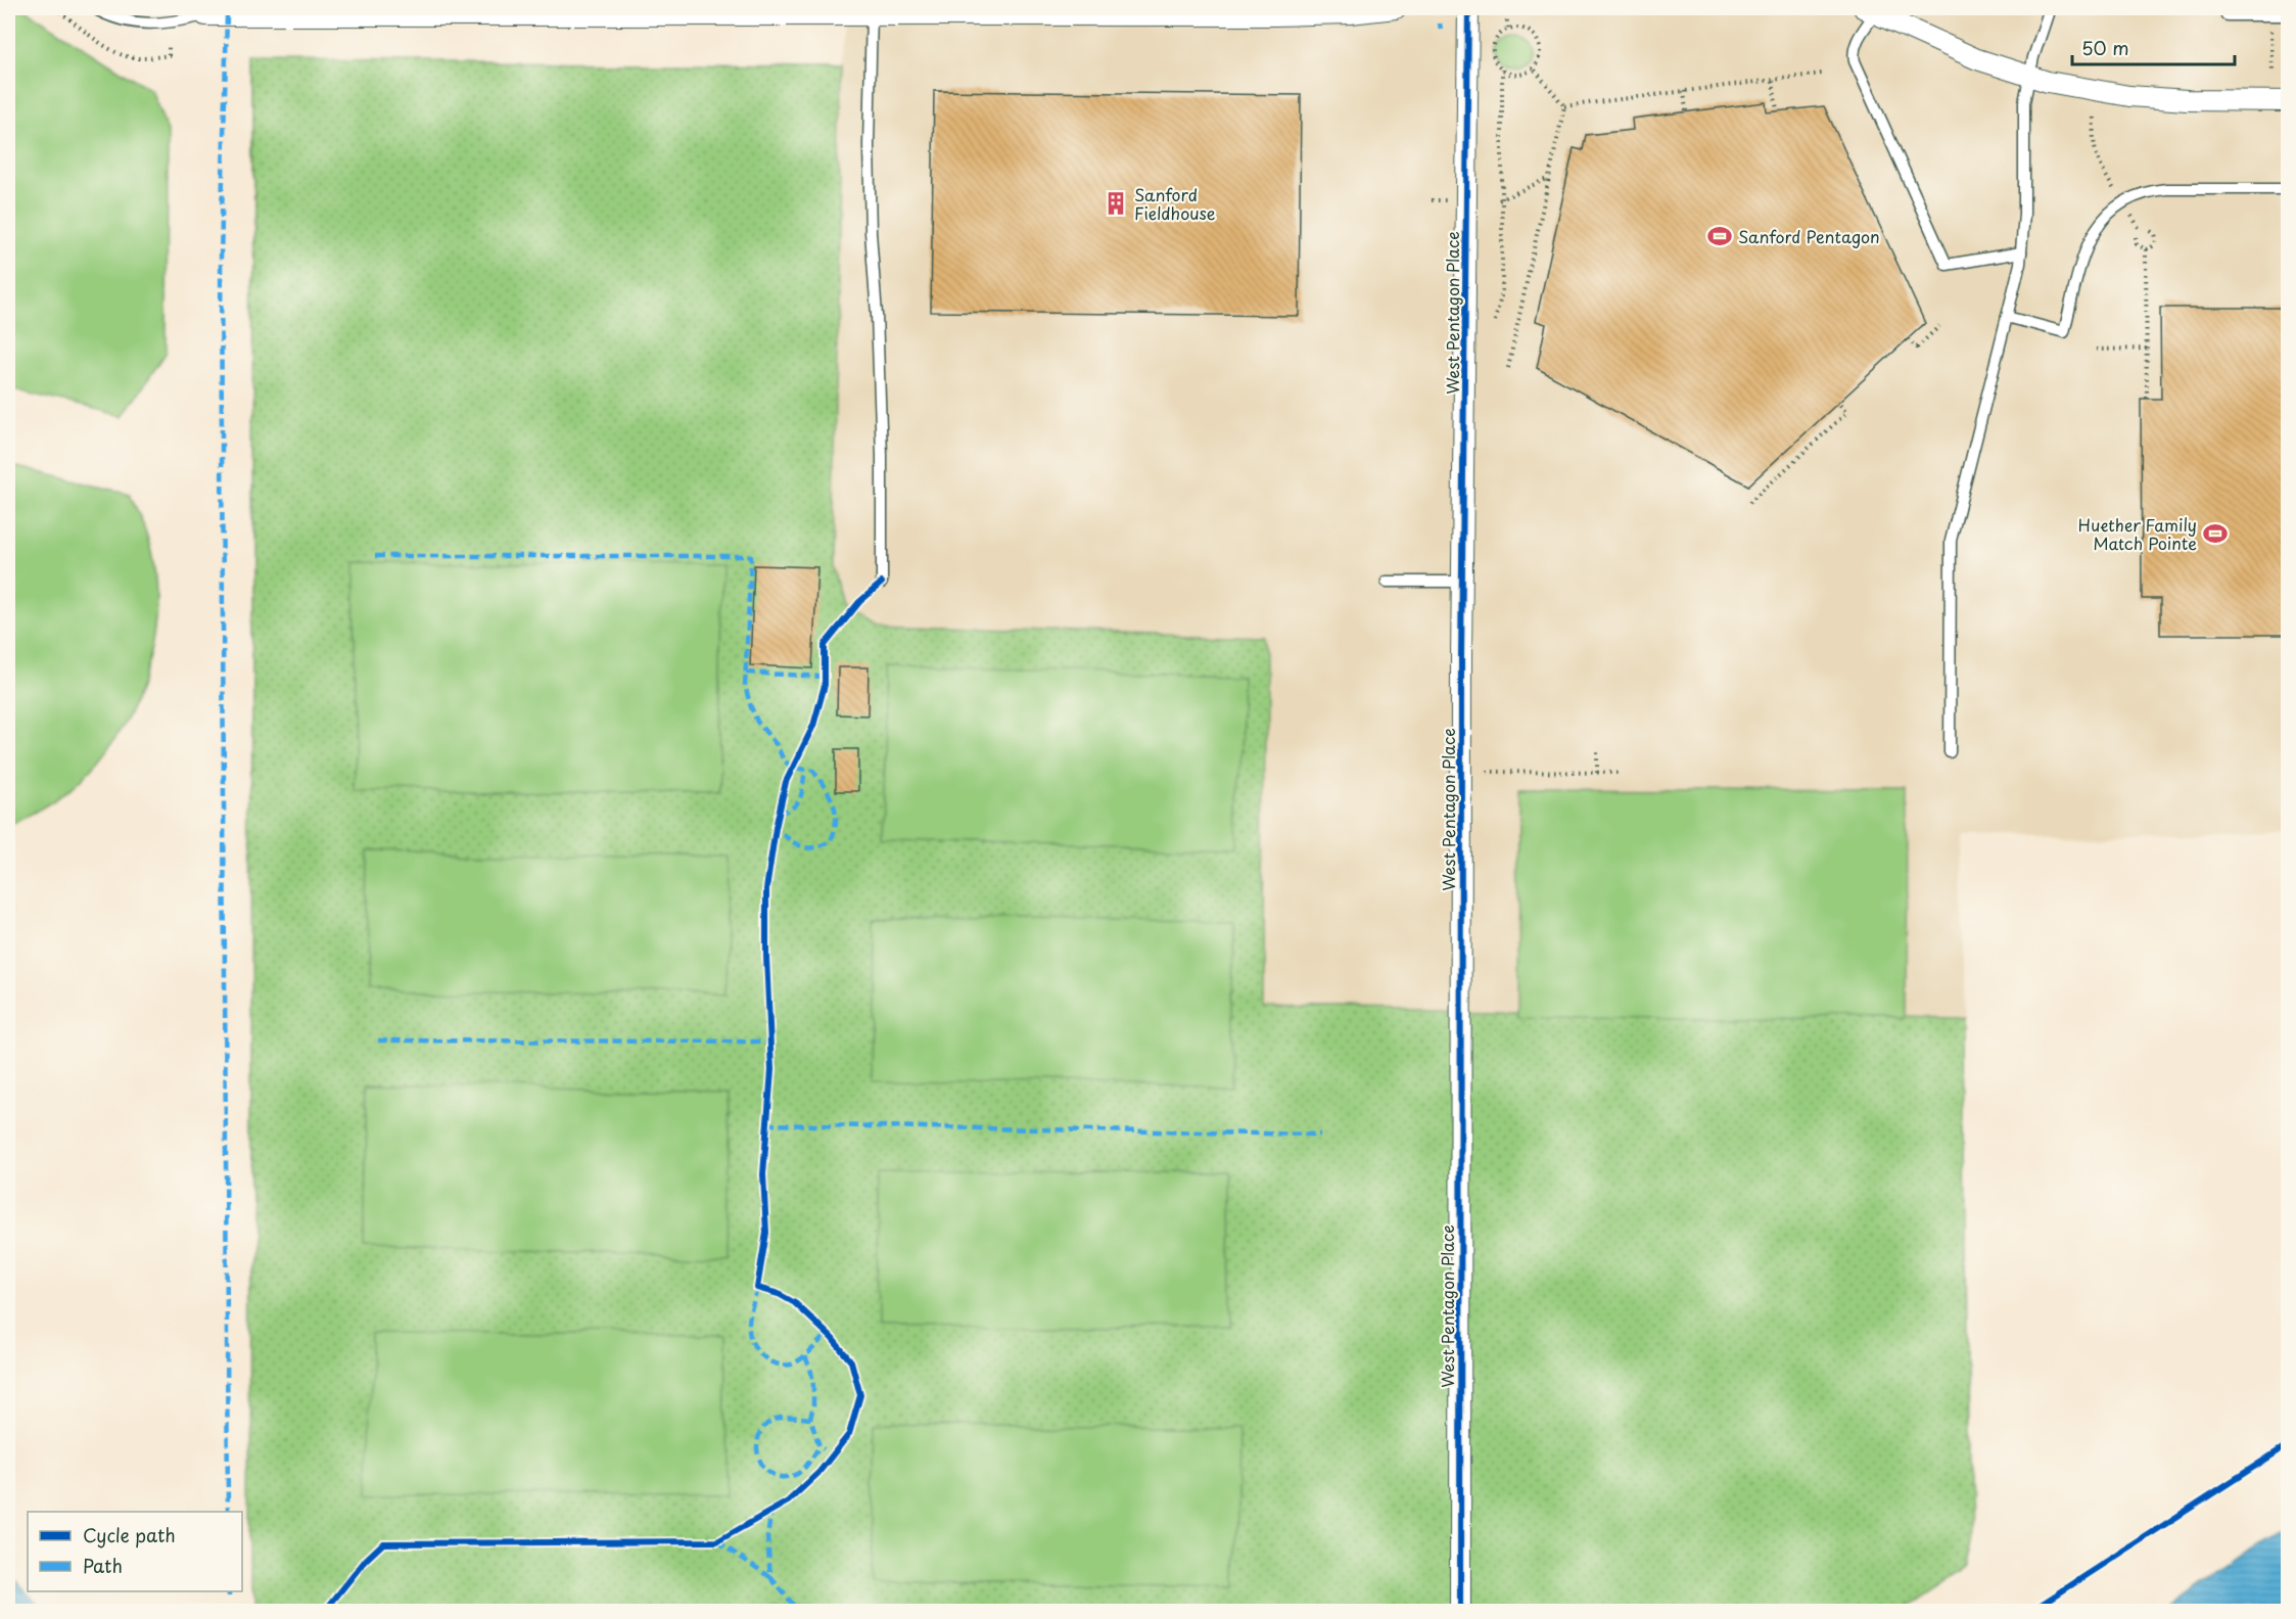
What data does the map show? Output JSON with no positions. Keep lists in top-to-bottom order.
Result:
{
  "streets": {
    "street": ["West Pentagon Place"]
  },
  "places": {
    "building": ["Sanford Fieldhouse"],
    "sports": ["Sanford Pentagon", "Huether Family Match Pointe"]
  },
  "legend": ["Cycle path", "Path"],
  "scale_bar": "50 m"
}
